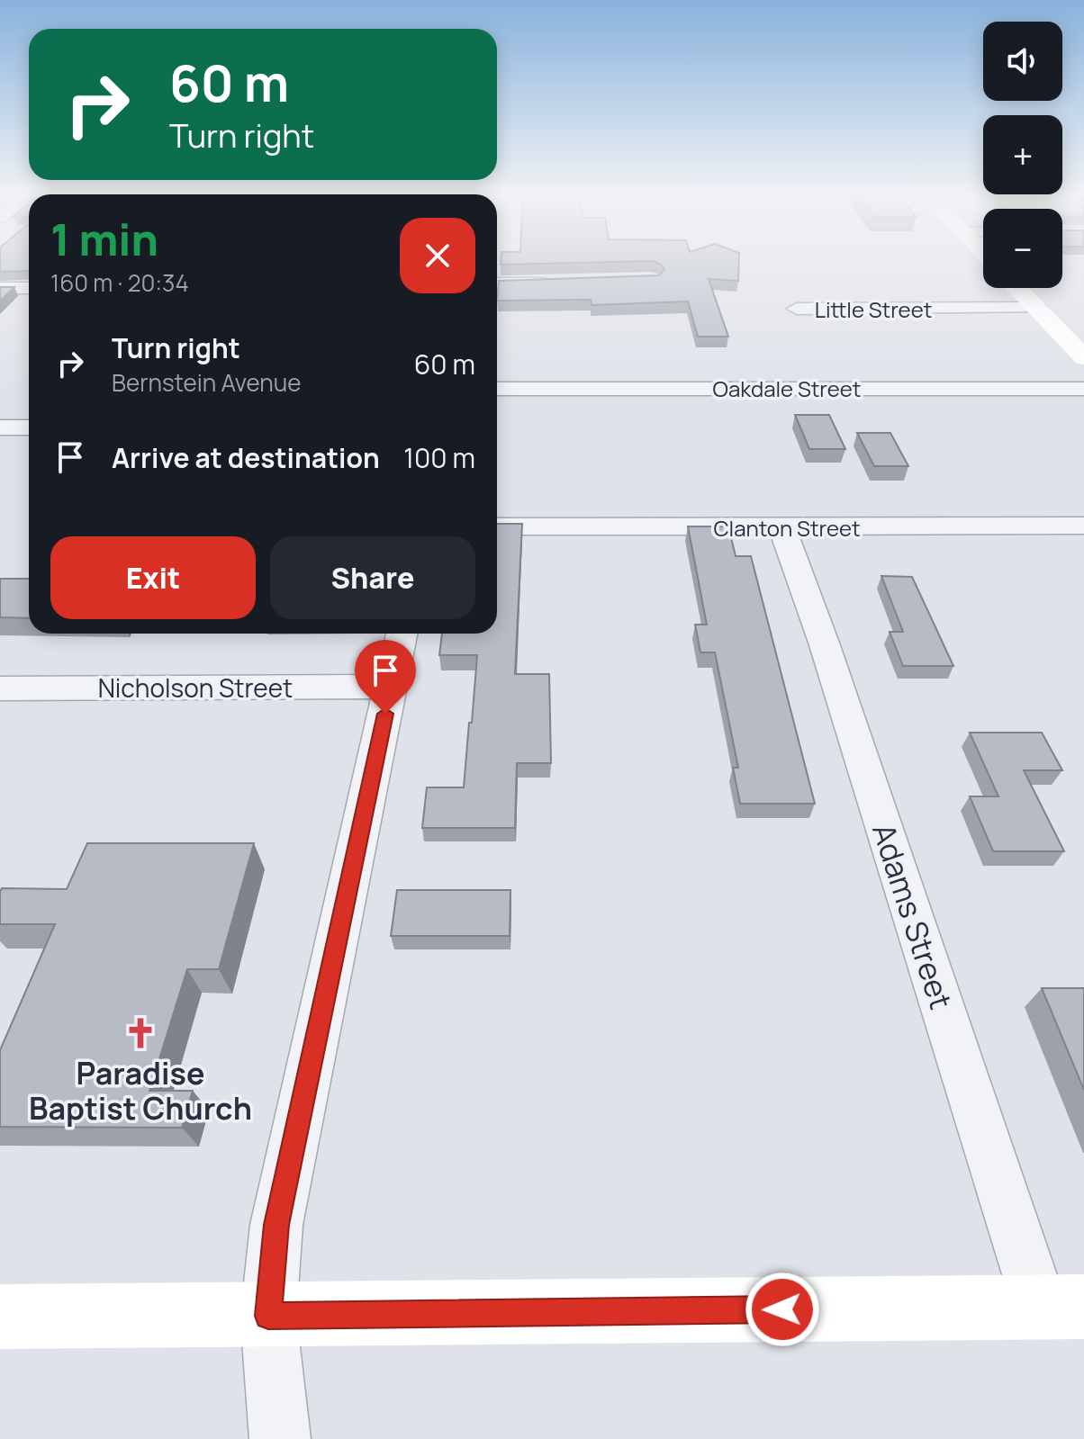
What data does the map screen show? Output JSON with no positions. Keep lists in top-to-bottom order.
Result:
{
  "streets": {
    "street": [
      "Little Street",
      "Oakdale Street",
      "Clanton Street",
      "Nicholson Street",
      "Adams Street"
    ]
  },
  "crossings": [
    ["Clanton Street", "Adams Street"]
  ],
  "places": {
    "church": ["Paradise Baptist Church"]
  },
  "page": {
    "map_buttons": ["+", "−"],
    "turn": ["60 m", "Turn right"],
    "heading": ["1 min", "160 m · 20:34"],
    "list": [
      {
        "name": "Turn right",
        "note": "Bernstein Avenue",
        "value": "60 m"
      },
      {
        "name": "Arrive at destination",
        "value": "100 m"
      }
    ],
    "buttons": ["Exit", "Share"]
  }
}
